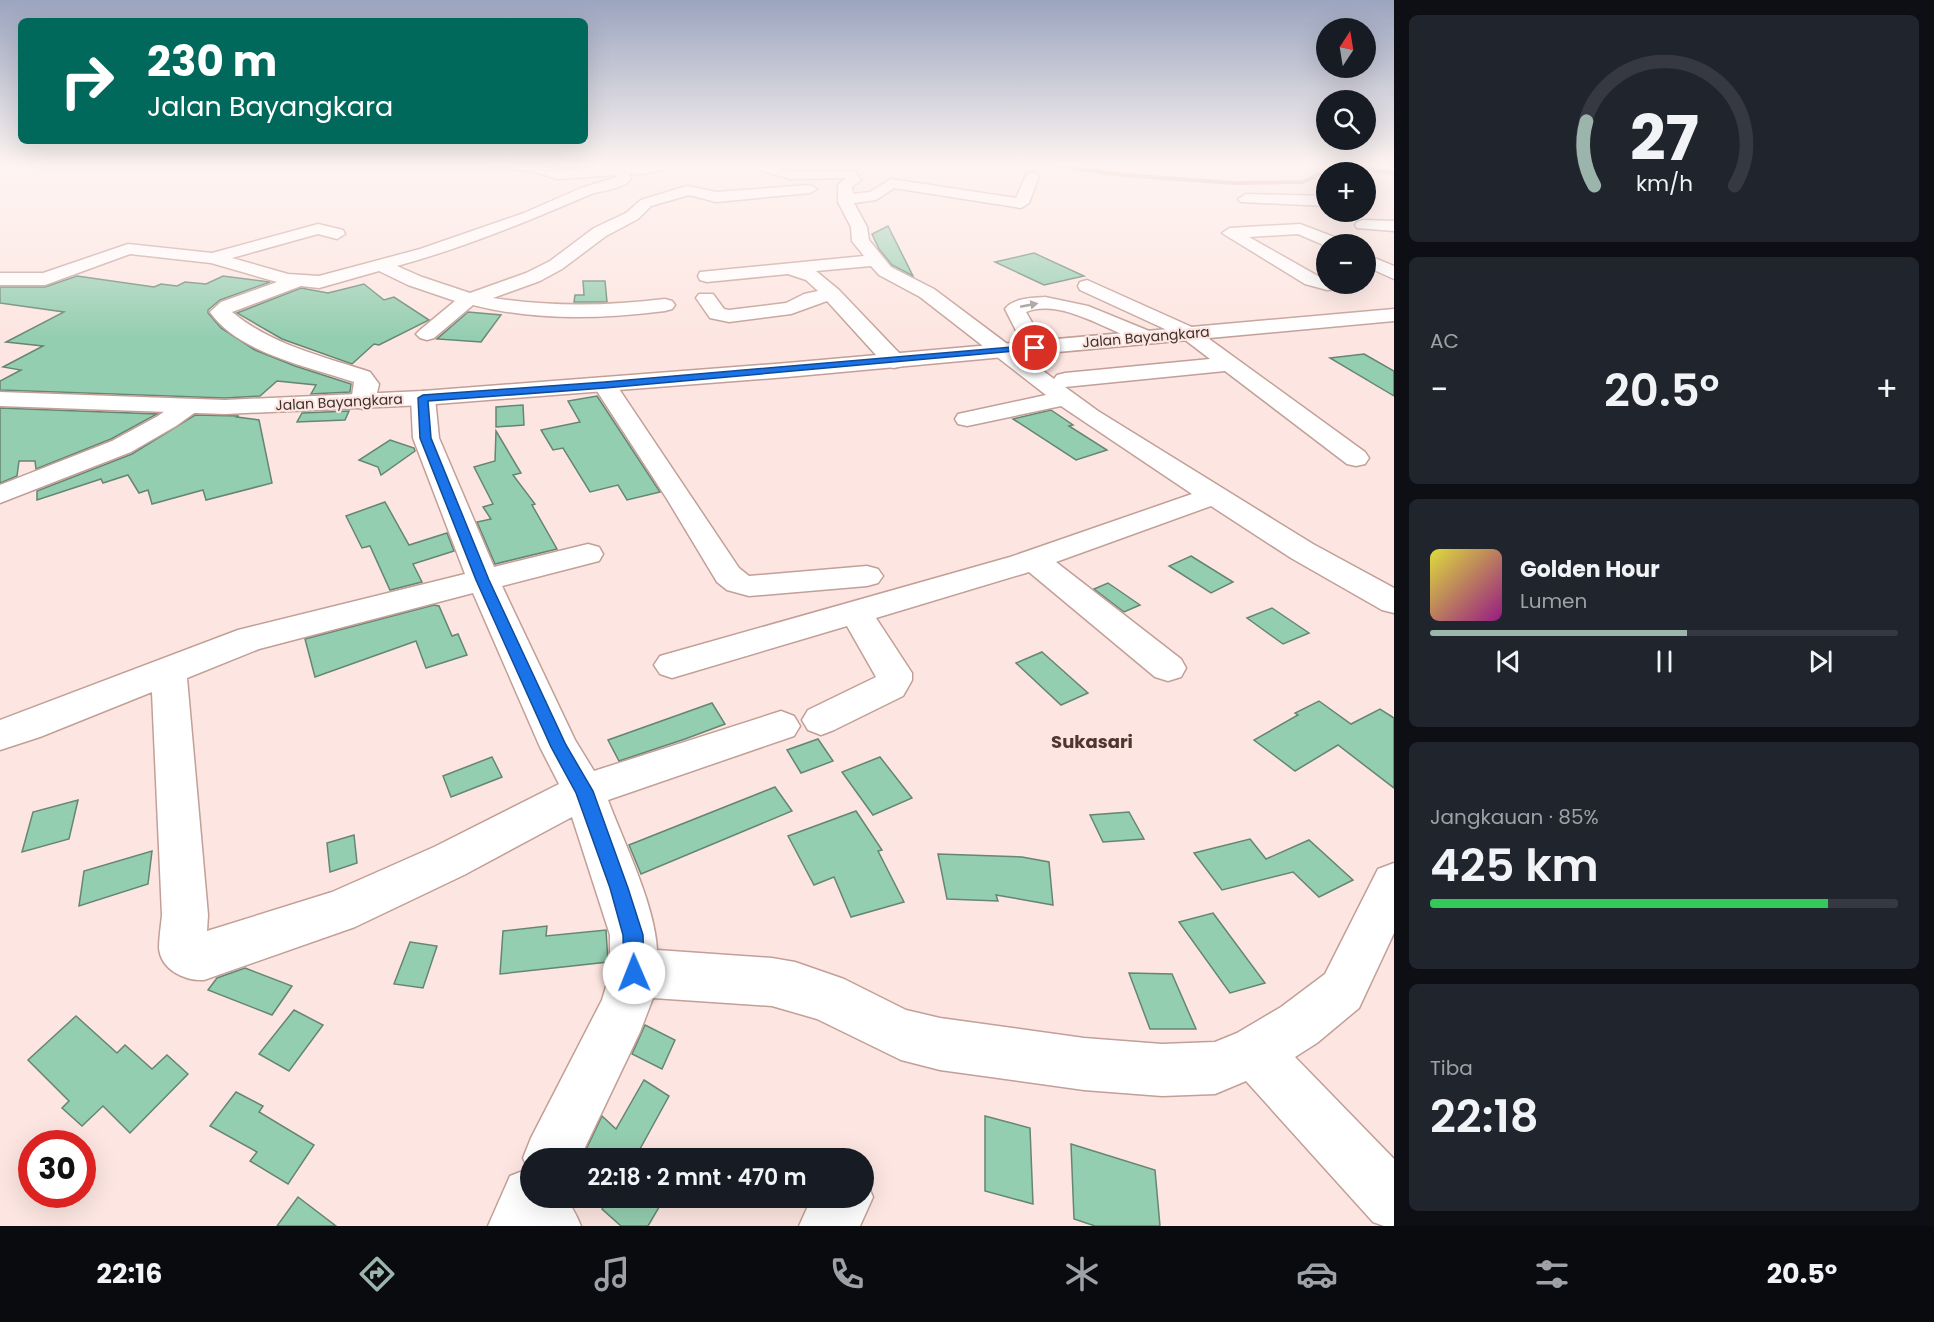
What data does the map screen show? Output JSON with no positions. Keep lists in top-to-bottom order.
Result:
{
  "streets": {
    "main road": ["Jalan Bayangkara"]
  },
  "districts": ["Sukasari"],
  "north": "top",
  "page": {
    "map_buttons": ["+", "−"],
    "turn": ["230 m", "Jalan Bayangkara"],
    "tile": [
      "AC",
      ["Jangkauan · 85%", "425 km"],
      ["Tiba", "22:18"]
    ],
    "heat": ["−", "20.5°", "+"],
    "song": ["Golden Hour", "Lumen"],
    "limit": "30",
    "trip": "22:18 · 2 mnt · 470 m",
    "tabs": ["22:16", "20.5°"],
    "gauge": ["27", "km/h"]
  }
}
